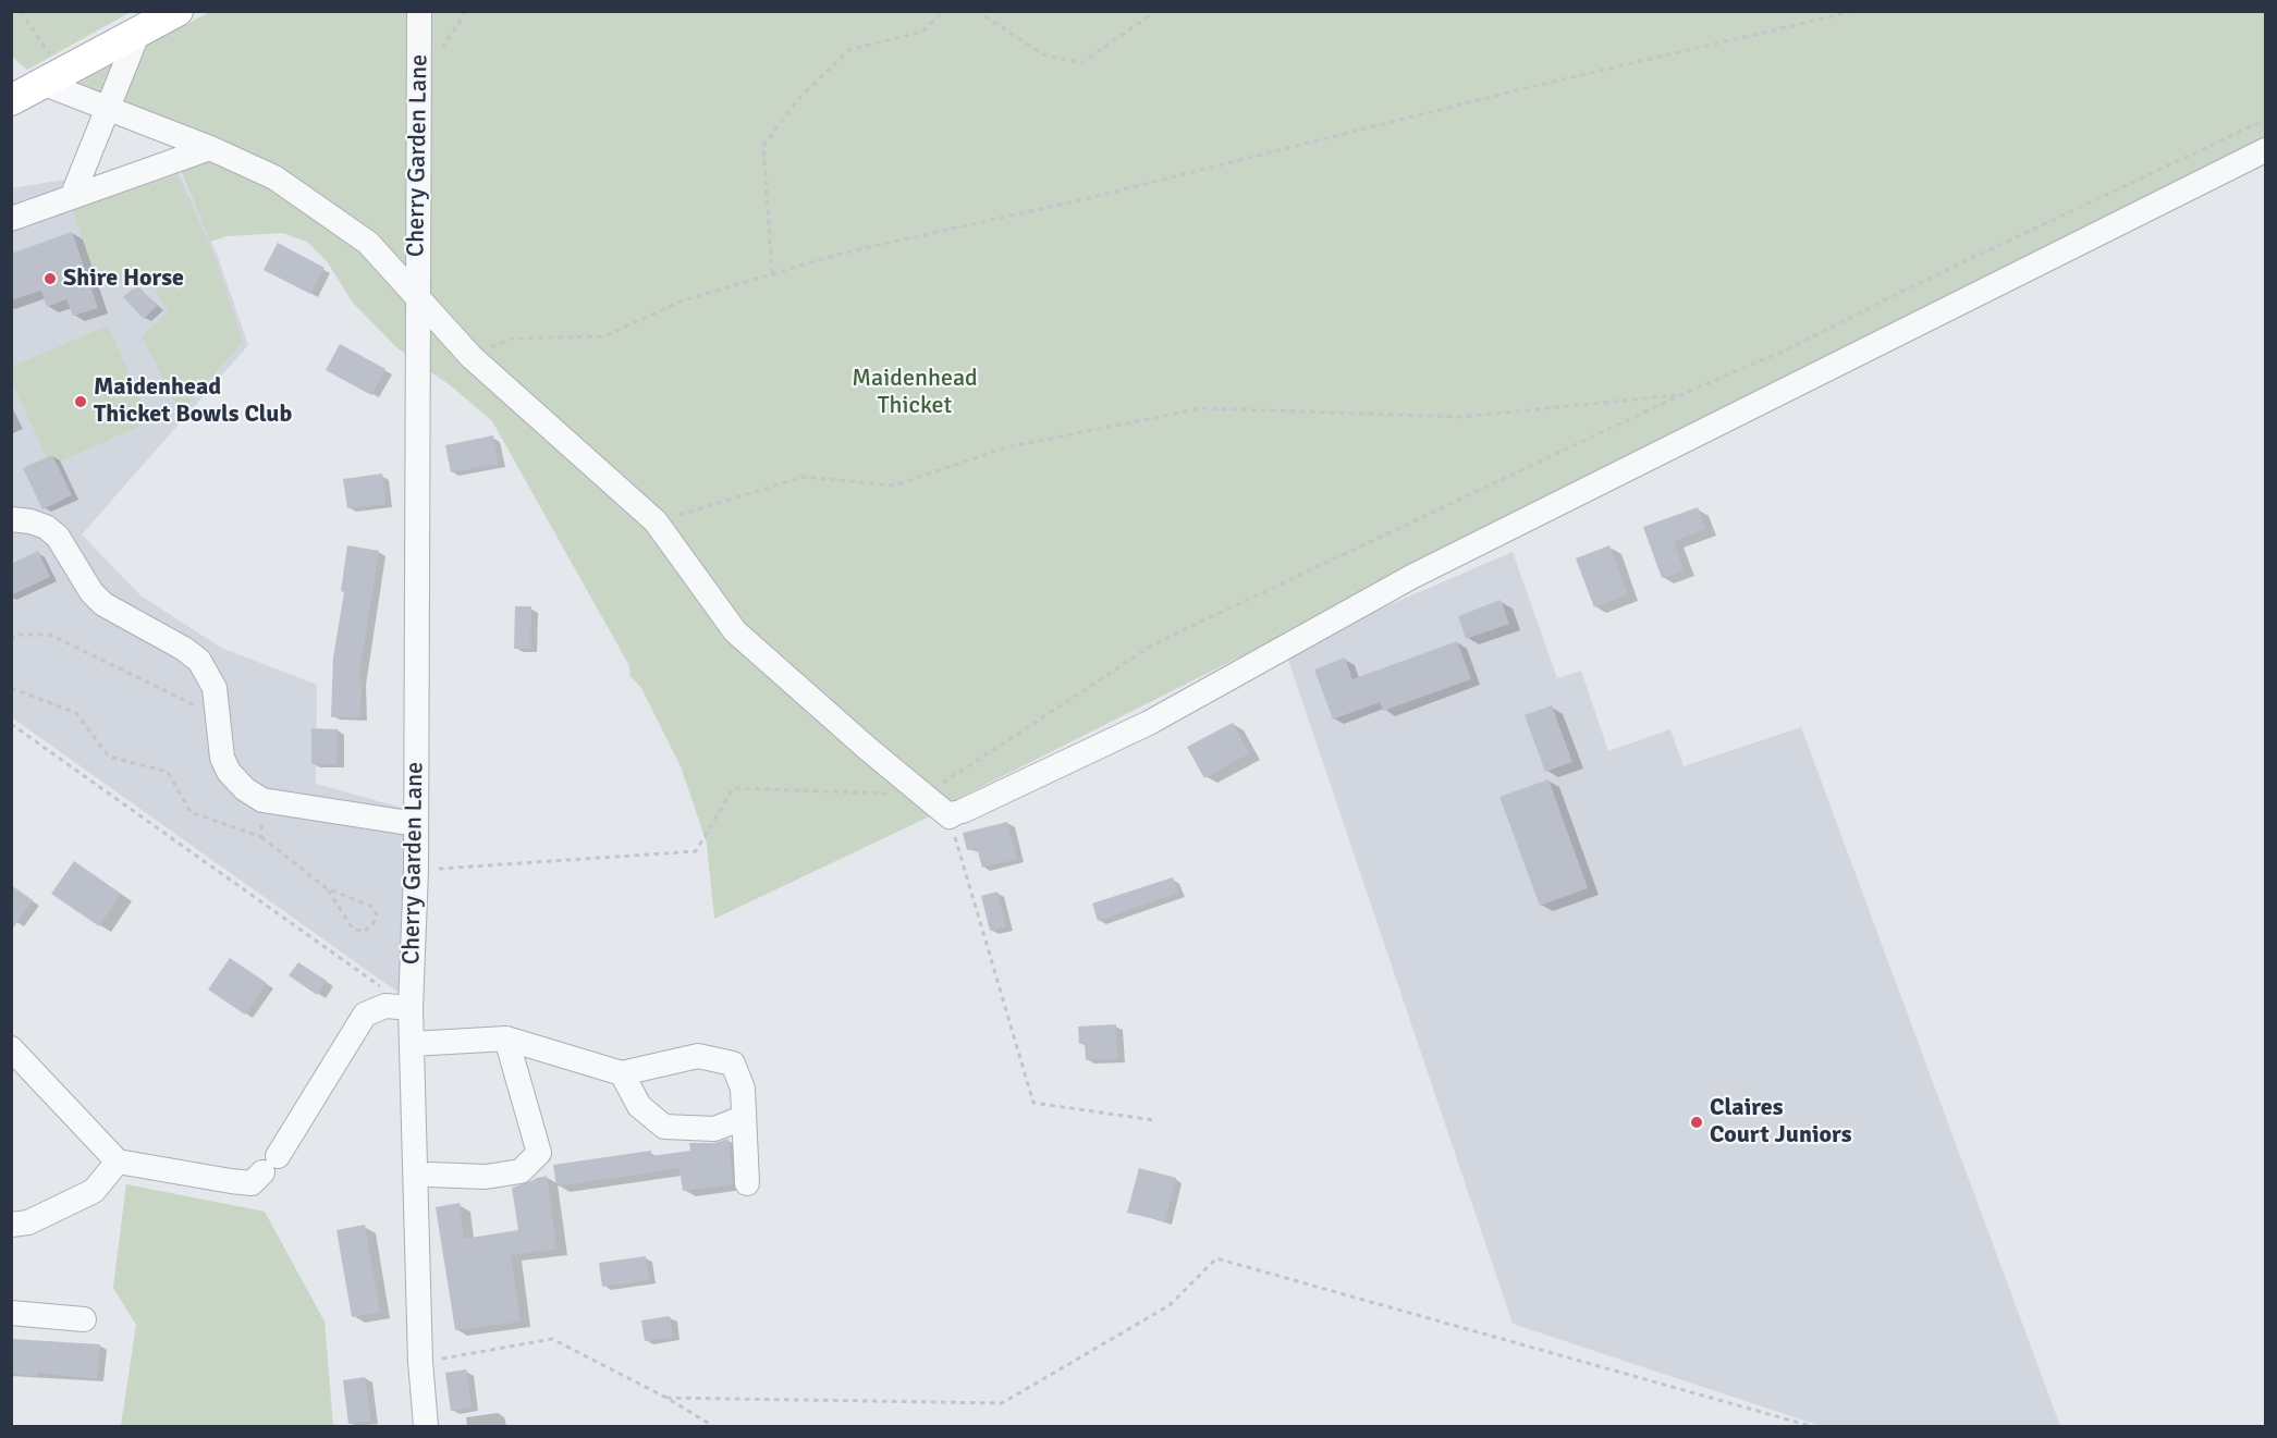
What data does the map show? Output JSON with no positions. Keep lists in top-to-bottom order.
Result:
{
  "streets": {
    "street": ["Cherry Garden Lane"]
  },
  "parks": ["Maidenhead Thicket"],
  "places": ["Shire Horse", "Maidenhead Thicket Bowls Club", "Claires Court Juniors"]
}
